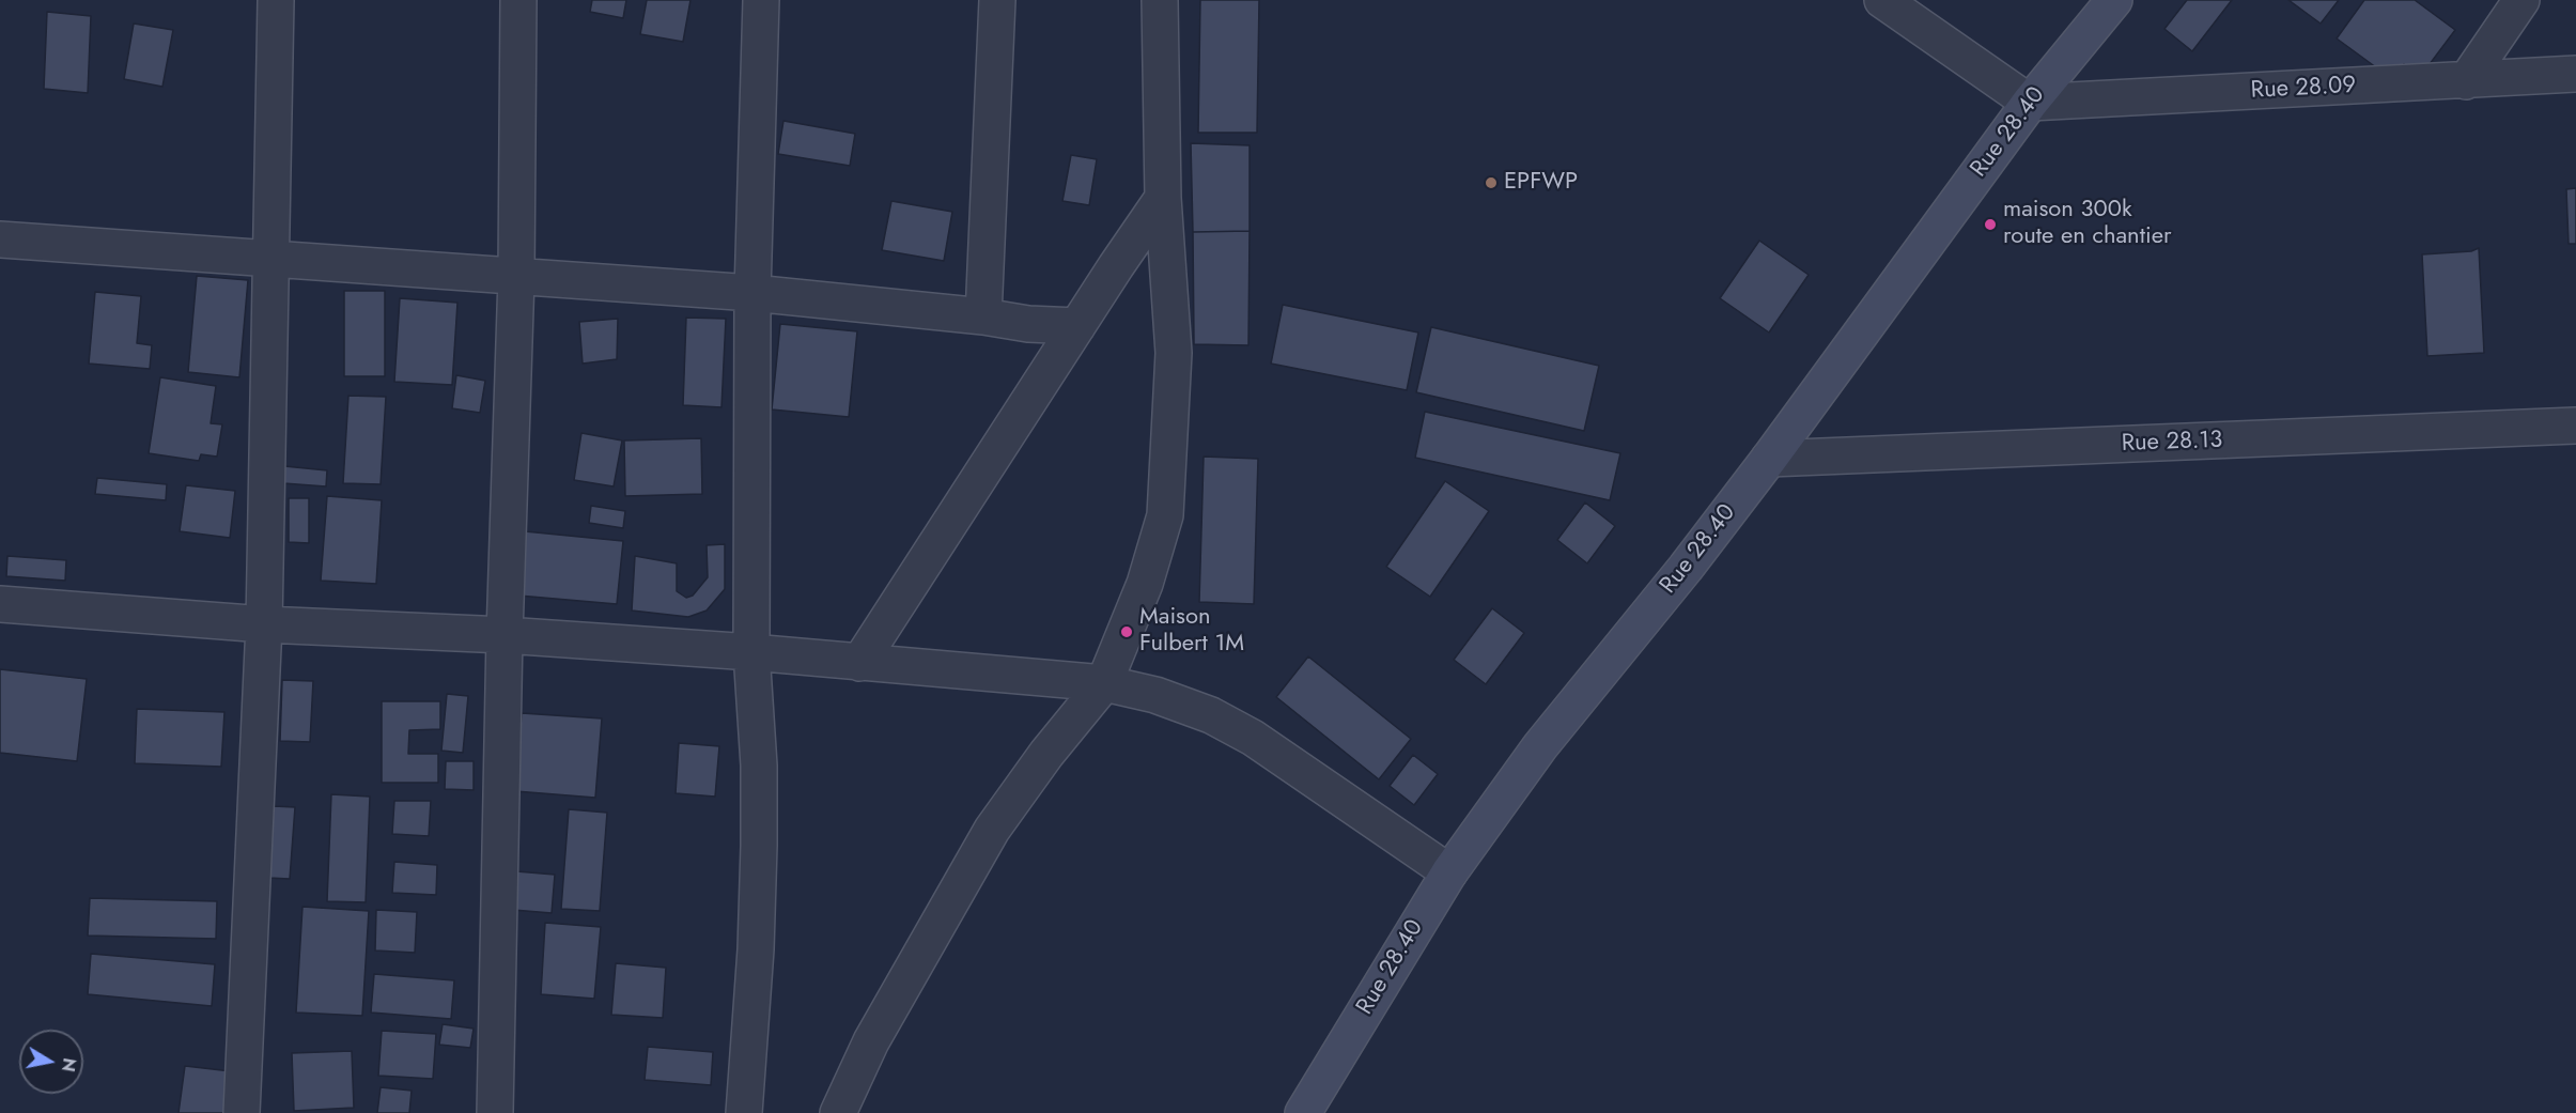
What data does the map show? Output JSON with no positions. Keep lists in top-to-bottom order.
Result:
{
  "streets": {
    "street": ["Rue 28.09", "Rue 28.40", "Rue 28.13"]
  },
  "crossings": [
    ["Rue 28.09", "Rue 28.40"],
    ["Rue 28.40", "Rue 28.13"]
  ],
  "places": ["EPFWP", "maison 300k route en chantier", "Maison Fulbert 1M"],
  "north": "right"
}
